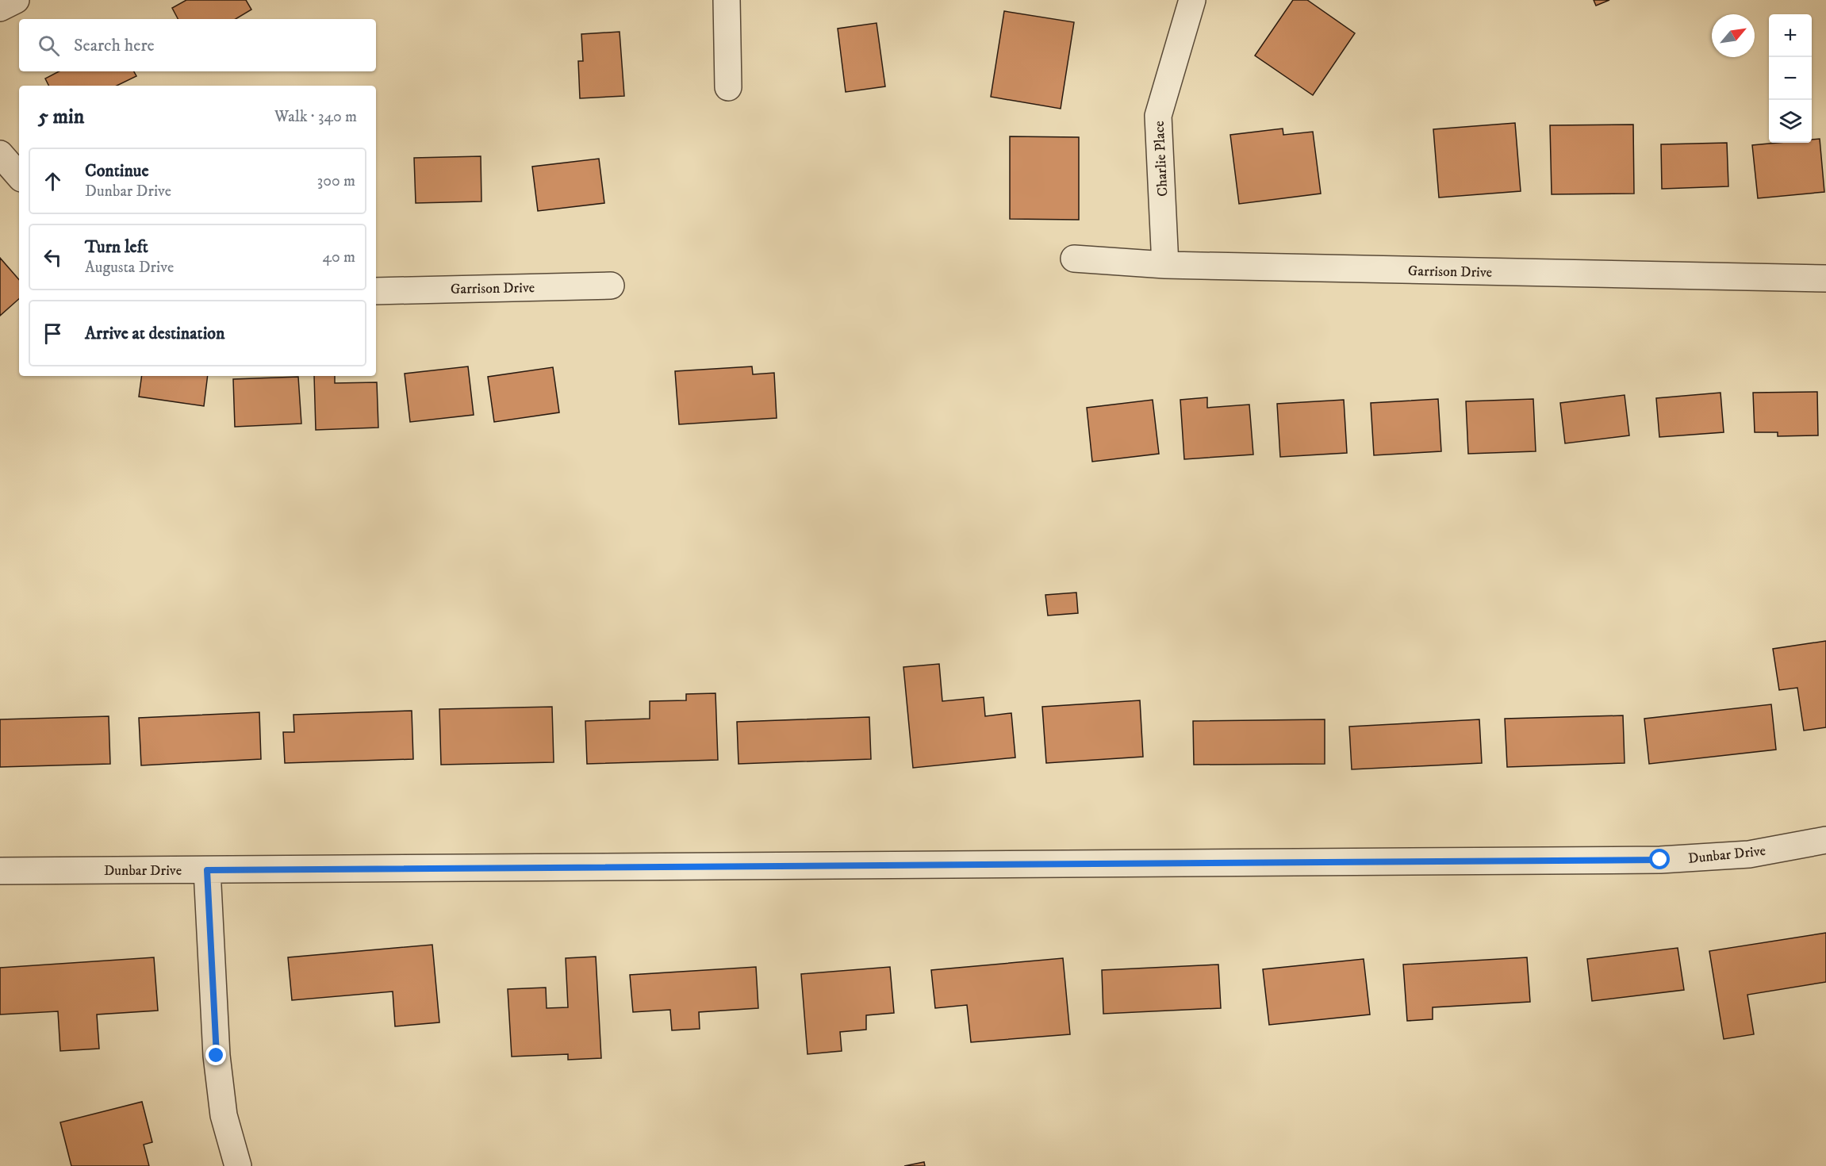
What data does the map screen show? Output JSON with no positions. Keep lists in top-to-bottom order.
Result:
{
  "streets": {
    "street": ["Charlie Place", "Garrison Drive", "Dunbar Drive"]
  },
  "crossings": [
    ["Charlie Place", "Garrison Drive"]
  ],
  "north": "top right",
  "page": {
    "map_buttons": ["+", "−"],
    "search": "Search here",
    "heading": ["5 min", "Walk · 340 m"],
    "list": [
      ["Continue", "Dunbar Drive", "300 m"],
      ["Turn left", "Augusta Drive", "40 m"],
      "Arrive at destination"
    ]
  }
}
